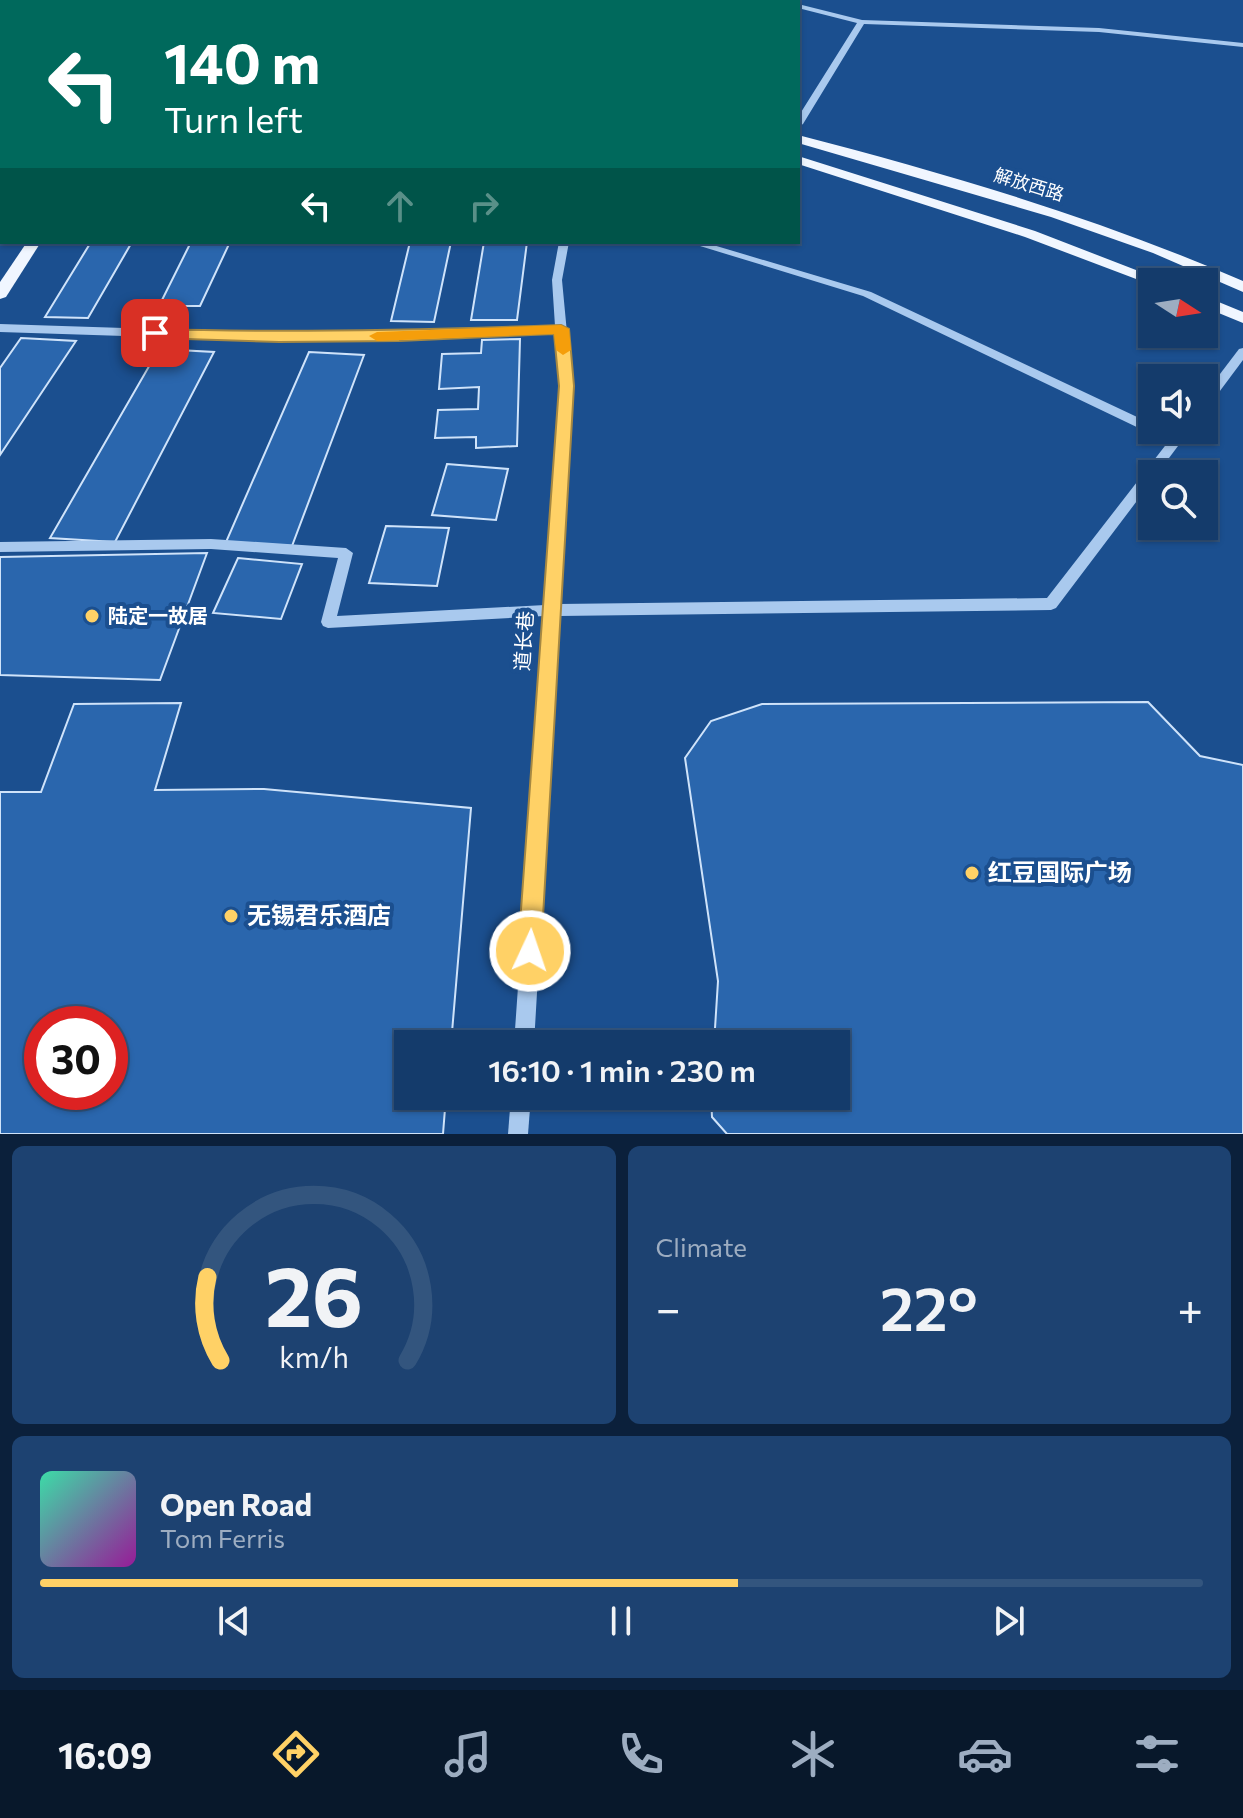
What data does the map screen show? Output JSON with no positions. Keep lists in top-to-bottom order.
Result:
{
  "streets": {
    "main road": ["解放西路"],
    "street": ["道长巷"]
  },
  "places": ["陆定一故居", "红豆国际广场", "无锡君乐酒店"],
  "north": "right",
  "page": {
    "turn": ["140 m", "Turn left"],
    "limit": "30",
    "trip": "16:10 · 1 min · 230 m",
    "tile": "Climate",
    "heat": ["−", "22°", "+"],
    "song": ["Open Road", "Tom Ferris"],
    "tabs": "16:09",
    "gauge": ["26", "km/h"]
  }
}
